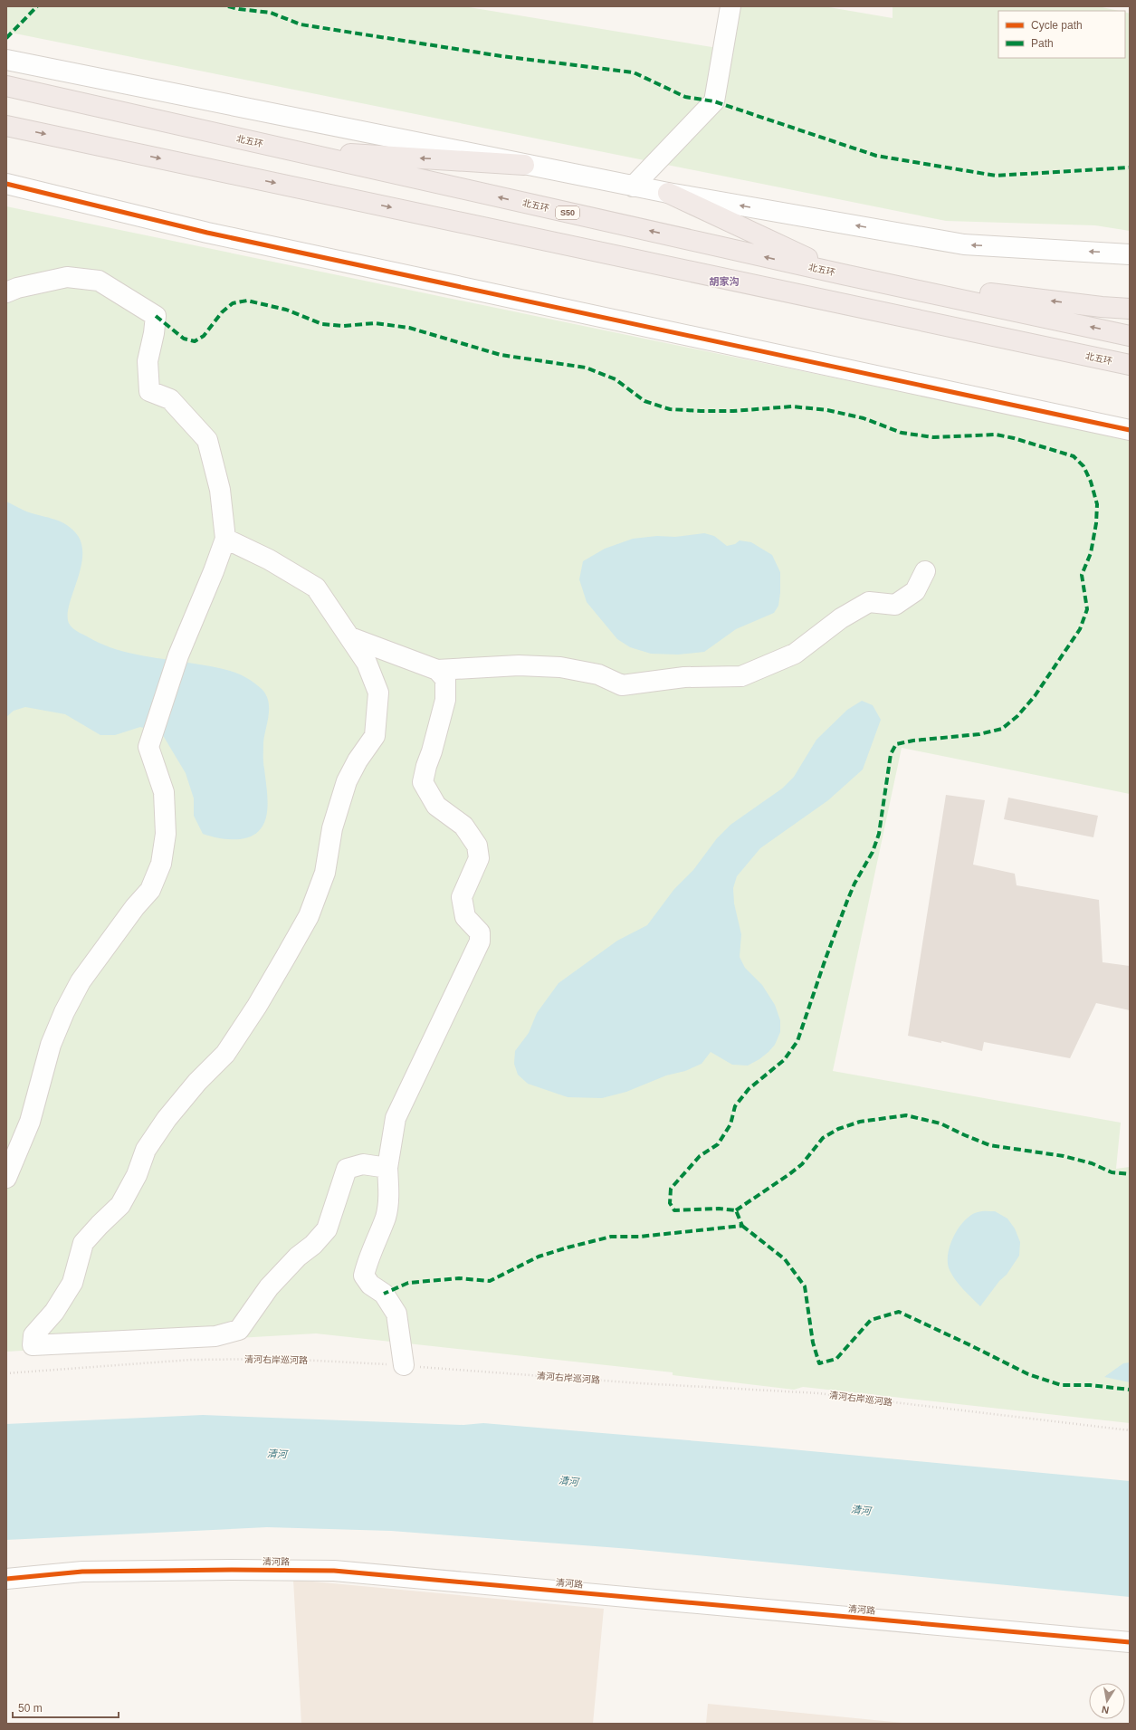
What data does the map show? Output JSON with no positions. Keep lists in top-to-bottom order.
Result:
{
  "streets": {
    "highway": ["北五环", "S50"],
    "street": ["清河路"],
    "path": ["清河右岸巡河路"]
  },
  "districts": ["胡家沟"],
  "water": ["清河"],
  "legend": ["Cycle path", "Path"],
  "scale_bar": "50 m",
  "north": "bottom"
}
